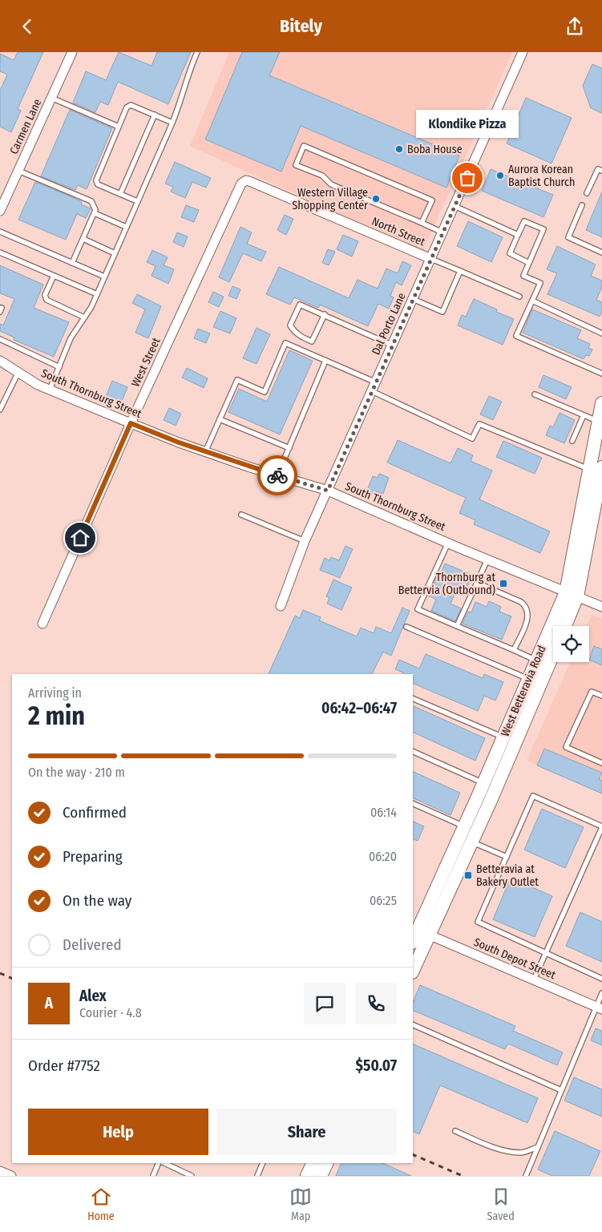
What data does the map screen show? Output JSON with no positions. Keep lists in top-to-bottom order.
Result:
{
  "streets": {
    "main road": ["West Betteravia Road"],
    "street": [
      "Carmen Lane",
      "North Street",
      "Dal Porto Lane",
      "West Street",
      "South Thornburg Street",
      "South Depot Street"
    ]
  },
  "crossings": [
    ["North Street", "Dal Porto Lane"],
    ["North Street", "West Street"],
    ["Dal Porto Lane", "South Thornburg Street"],
    ["West Street", "South Thornburg Street"],
    ["South Thornburg Street", "West Betteravia Road"],
    ["West Betteravia Road", "South Depot Street"]
  ],
  "places": {
    "other": [
      "Boba House",
      "Aurora Korean Baptist Church",
      "Klondike Pizza",
      "Western Village Shopping Center"
    ],
    "transit": ["Thornburg at Bettervia (Outbound)", "Betteravia at Bakery Outlet"]
  },
  "page": {
    "header": "Bitely",
    "bubble": "Klondike Pizza",
    "heading": ["2 min", "Arriving in", "06:42–06:47"],
    "panel": [
      "Alex",
      "Courier · 4.8",
      "Order #7752",
      "$50.07"
    ],
    "bar": "On the way · 210 m",
    "list": [
      ["Confirmed", "06:14"],
      ["Preparing", "06:20"],
      ["On the way", "06:25"],
      "Delivered"
    ],
    "round": "A",
    "buttons": ["Help", "Share"],
    "tabs": ["Home", "Map", "Saved"]
  }
}
